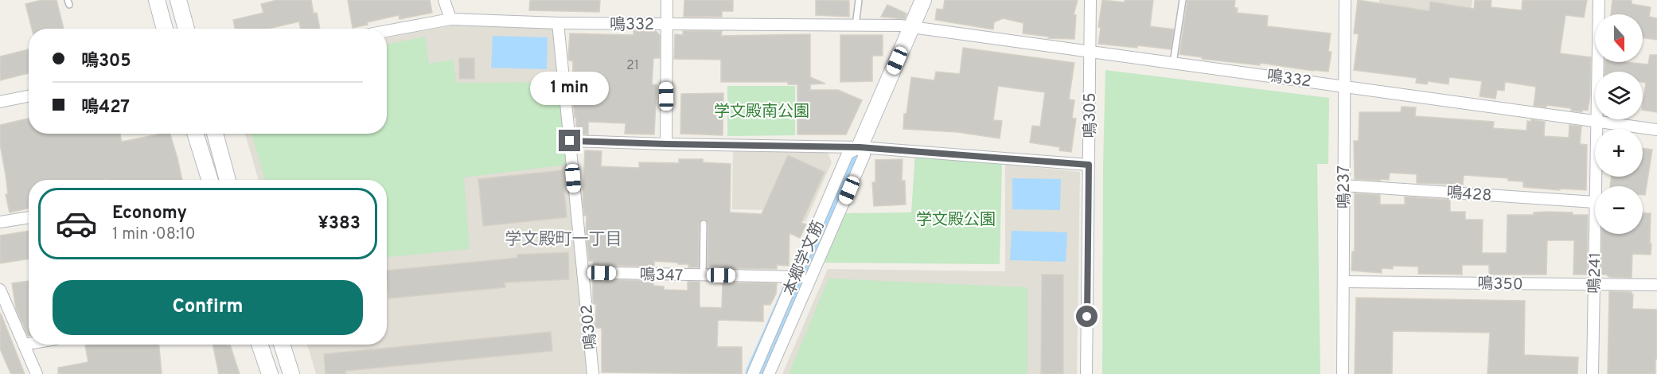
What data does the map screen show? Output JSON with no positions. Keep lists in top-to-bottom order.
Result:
{
  "streets": {
    "street": [
      "鳴332",
      "鳴305",
      "鳴237",
      "鳴428",
      "本郷学文筋",
      "鳴241",
      "鳴347",
      "鳴350",
      "鳴302"
    ]
  },
  "crossings": [
    ["鳴332", "鳴305"],
    ["鳴332", "鳴237"],
    ["鳴332", "本郷学文筋"],
    ["鳴332", "鳴241"],
    ["鳴332", "鳴302"],
    ["鳴237", "鳴428"],
    ["鳴237", "鳴350"],
    ["鳴428", "鳴241"],
    ["本郷学文筋", "鳴347"],
    ["鳴241", "鳴350"],
    ["鳴347", "鳴302"]
  ],
  "districts": ["学文殿町一丁目"],
  "parks": ["学文殿南公園", "学文殿公園"],
  "house_numbers": ["21"],
  "north": "bottom",
  "page": {
    "map_buttons": ["+", "−"],
    "banner": ["鳴305", "鳴427"],
    "bubble": "1 min",
    "list": [
      {
        "name": "Economy",
        "note": "1 min · 08:10",
        "value": "¥383"
      }
    ],
    "buttons": "Confirm"
  }
}
